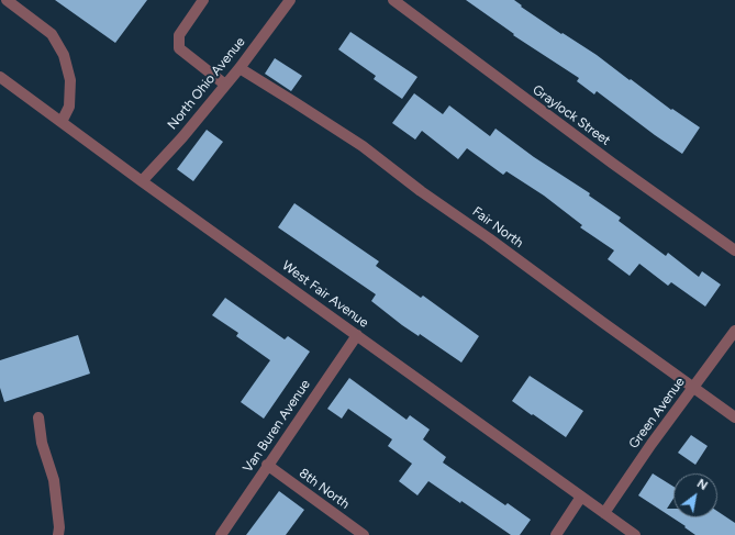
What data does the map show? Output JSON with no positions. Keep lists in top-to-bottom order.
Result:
{
  "streets": {
    "street": [
      "North Ohio Avenue",
      "Graylock Street",
      "Fair North",
      "West Fair Avenue",
      "Green Avenue",
      "Van Buren Avenue",
      "8th North"
    ]
  },
  "crossings": [
    ["North Ohio Avenue", "Fair North"],
    ["North Ohio Avenue", "West Fair Avenue"],
    ["Fair North", "Green Avenue"],
    ["West Fair Avenue", "Green Avenue"],
    ["West Fair Avenue", "Van Buren Avenue"],
    ["Van Buren Avenue", "8th North"]
  ],
  "north": "top right"
}
